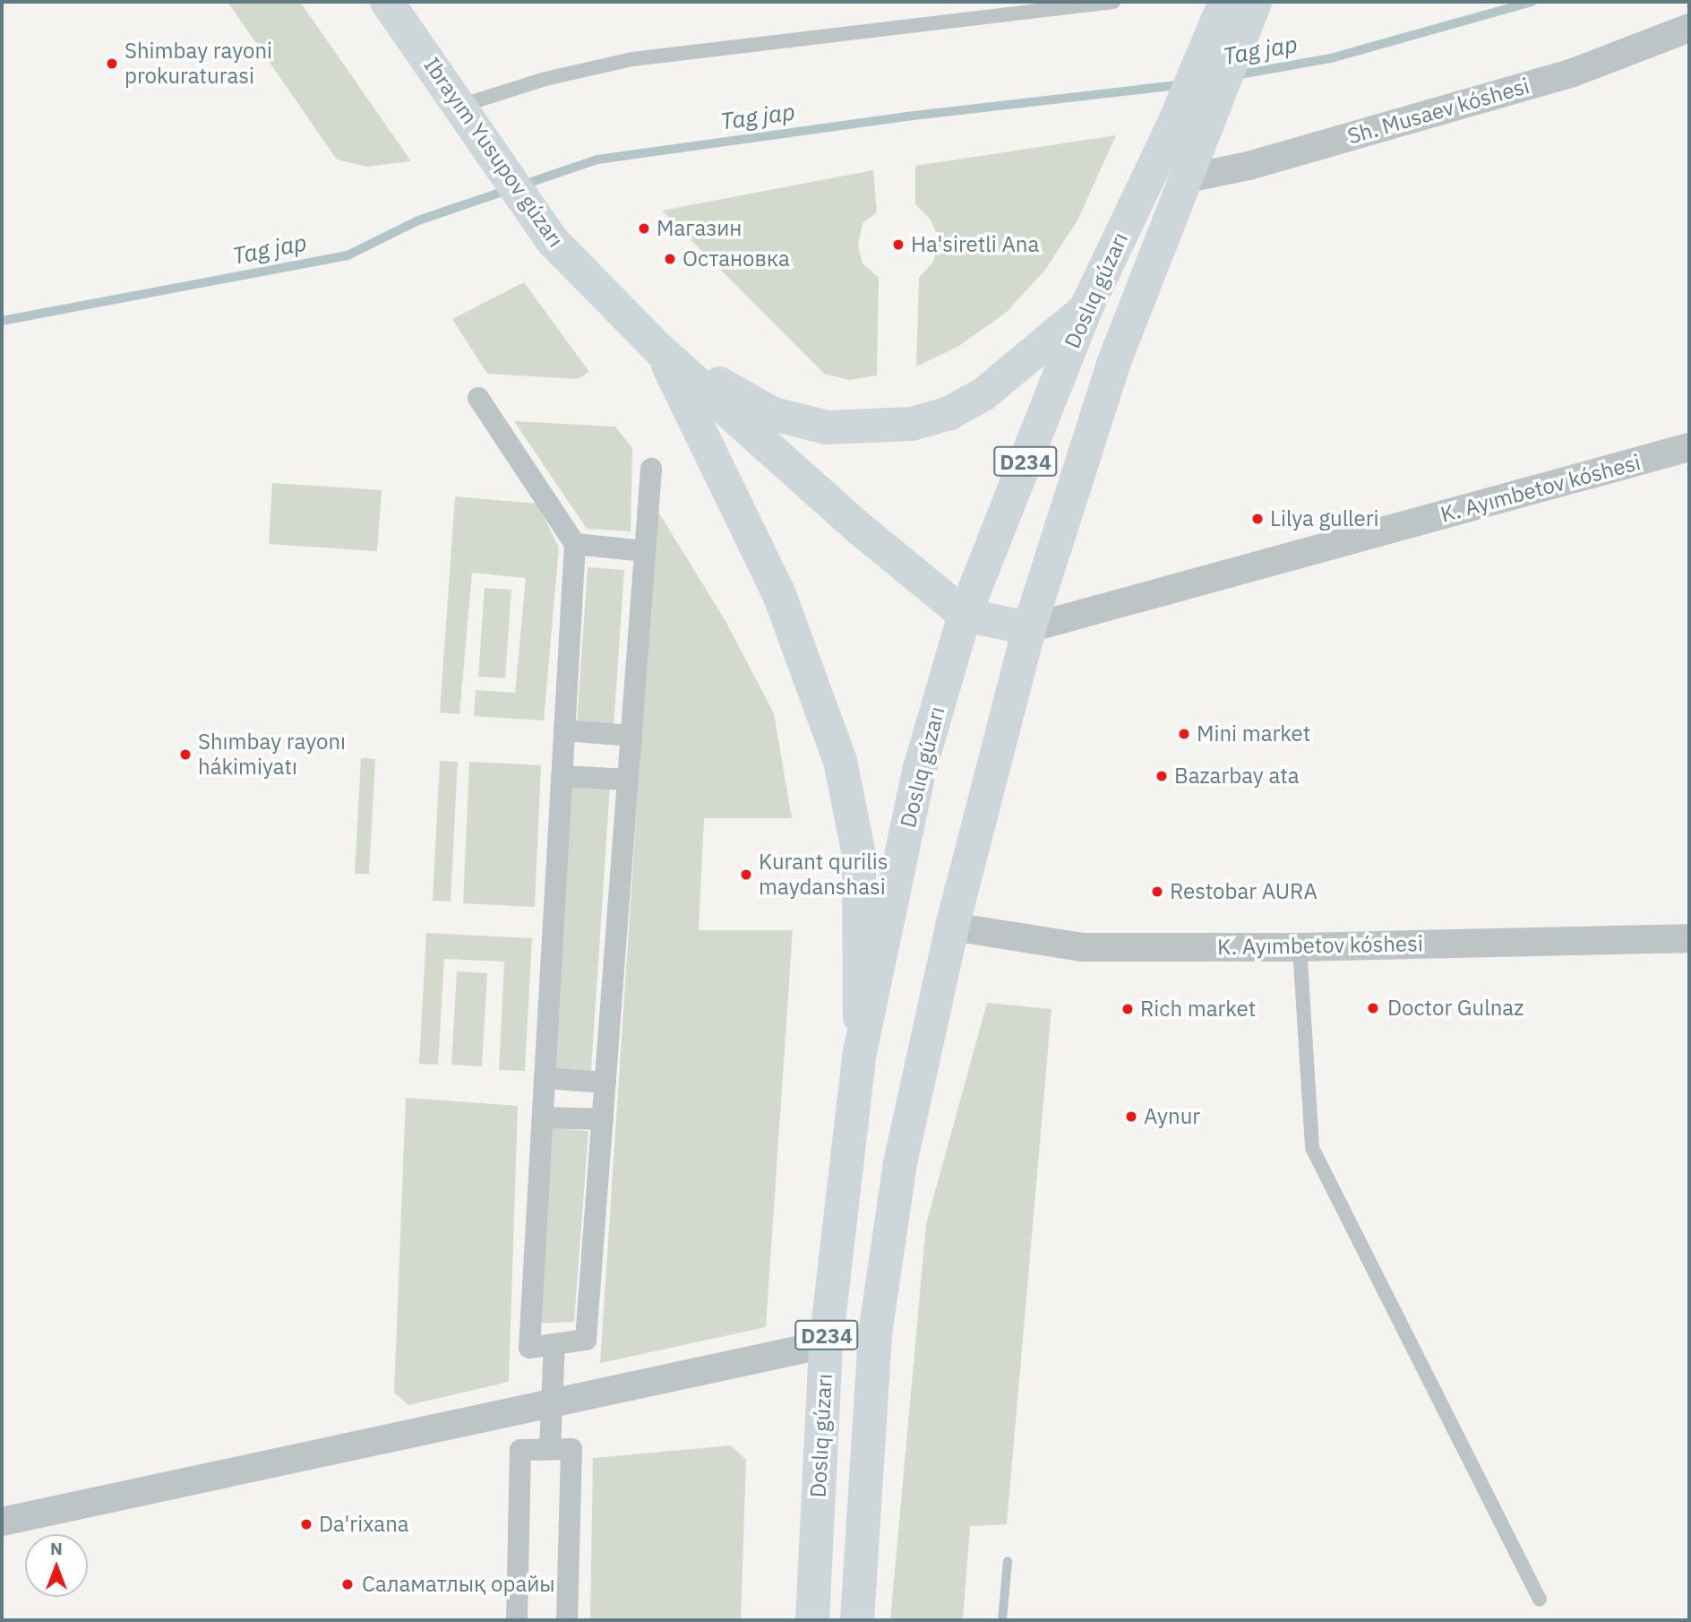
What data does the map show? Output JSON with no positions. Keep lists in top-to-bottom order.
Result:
{
  "streets": {
    "main road": ["Ibrayım Yusupov gúzarı", "Doslıq gúzarı", "D234"],
    "street": ["Sh. Musaev kóshesi", "K. Ayımbetov kóshesi"]
  },
  "crossings": [
    ["Sh. Musaev kóshesi", "Doslıq gúzarı"],
    ["Doslıq gúzarı", "K. Ayımbetov kóshesi"]
  ],
  "water": ["Tag jap"],
  "places": [
    "Shimbay rayoni prokuraturasi",
    "Магазин",
    "Ha'siretli Ana",
    "Остановка",
    "Lilya gulleri",
    "Mini market",
    "Shımbay rayonı hákimiyatı",
    "Bazarbay ata",
    "Kurant qurilis maydanshasi",
    "Restobar AURA",
    "Doctor Gulnaz",
    "Rich market",
    "Aynur",
    "Da'rixana",
    "Саламатлық орайы"
  ],
  "north": "top"
}
